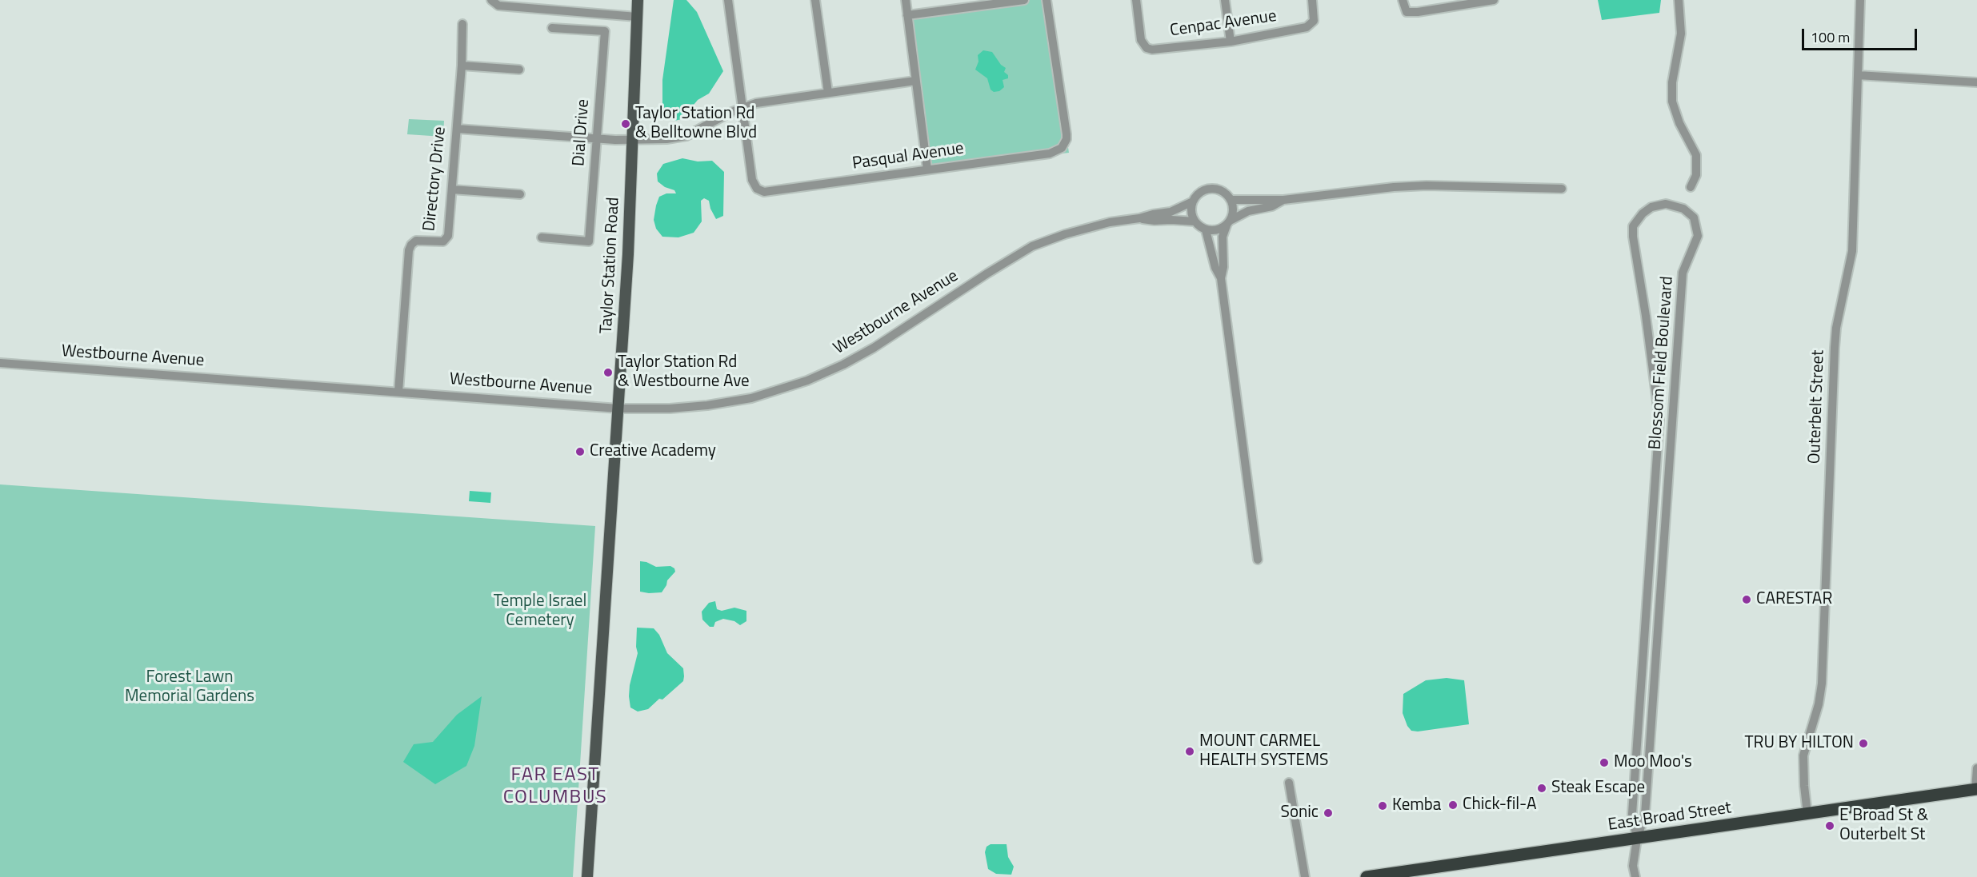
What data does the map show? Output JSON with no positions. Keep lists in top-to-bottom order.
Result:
{
  "streets": {
    "highway": ["East Broad Street"],
    "main road": ["Taylor Station Road"],
    "street": [
      "Cenpac Avenue",
      "Dial Drive",
      "Pasqual Avenue",
      "Directory Drive",
      "Westbourne Avenue",
      "Blossom Field Boulevard",
      "Outerbelt Street"
    ]
  },
  "crossings": [
    ["Directory Drive", "Westbourne Avenue"],
    ["Taylor Station Road", "Westbourne Avenue"],
    ["Blossom Field Boulevard", "East Broad Street"],
    ["Outerbelt Street", "East Broad Street"]
  ],
  "districts": ["FAR EAST COLUMBUS"],
  "parks": ["Temple Israel Cemetery", "Forest Lawn Memorial Gardens"],
  "places": [
    "Taylor Station Rd & Belltowne Blvd",
    "Taylor Station Rd & Westbourne Ave",
    "Creative Academy",
    "CARESTAR",
    "TRU BY HILTON",
    "MOUNT CARMEL HEALTH SYSTEMS",
    "Moo Moo's",
    "Steak Escape",
    "Chick-fil-A",
    "Kemba",
    "Sonic",
    "E Broad St & Outerbelt St"
  ],
  "scale_bar": "100 m"
}
